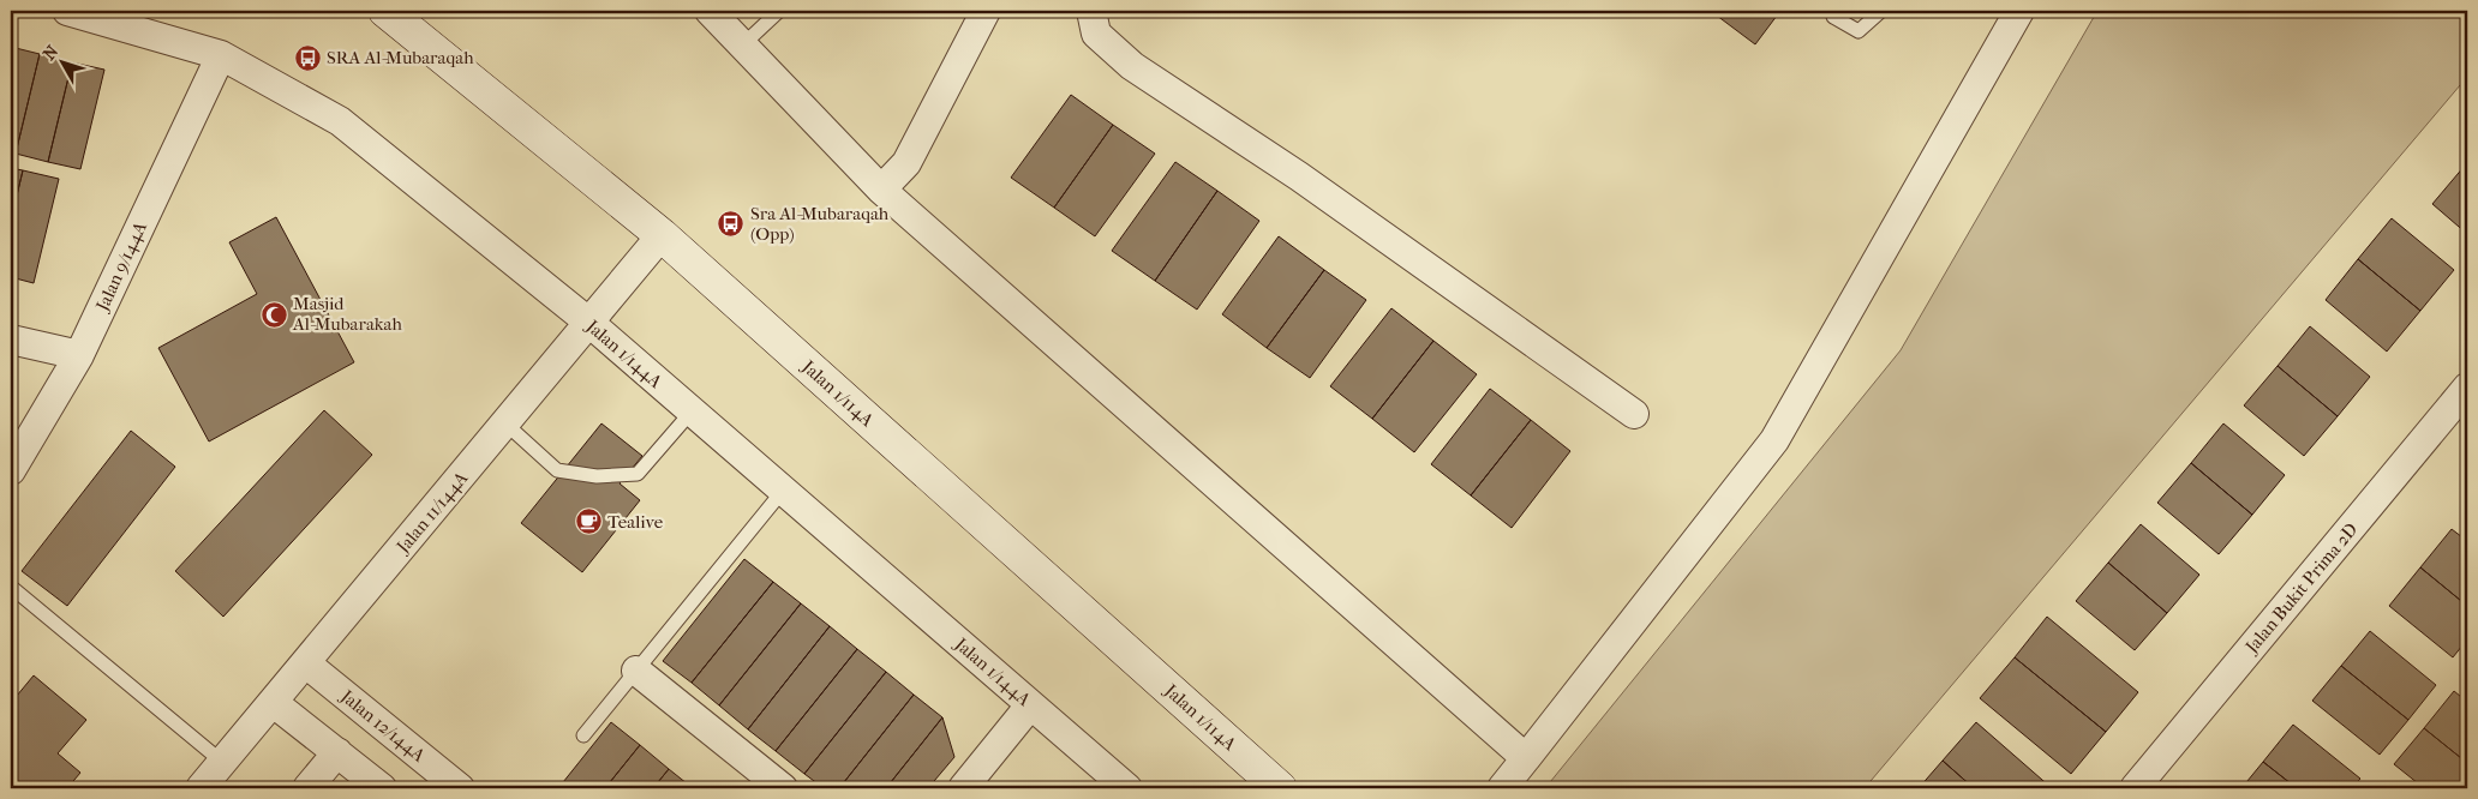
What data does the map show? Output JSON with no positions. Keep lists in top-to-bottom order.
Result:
{
  "streets": {
    "street": [
      "Jalan 9/144A",
      "Jalan 1/144A",
      "Jalan 1/114A",
      "Jalan 11/144A",
      "Jalan Bukit Prima 2D",
      "Jalan 12/144A"
    ]
  },
  "crossings": [
    ["Jalan 9/144A", "Jalan 1/144A"],
    ["Jalan 1/144A", "Jalan 11/144A"],
    ["Jalan 1/114A", "Jalan 11/144A"],
    ["Jalan 11/144A", "Jalan 12/144A"]
  ],
  "places": {
    "bus stop": ["SRA Al-Mubaraqah", "Sra Al-Mubaraqah (Opp)"],
    "mosque": ["Masjid Al-Mubarakah"],
    "cafe": ["Tealive"]
  },
  "north": "top left"
}
